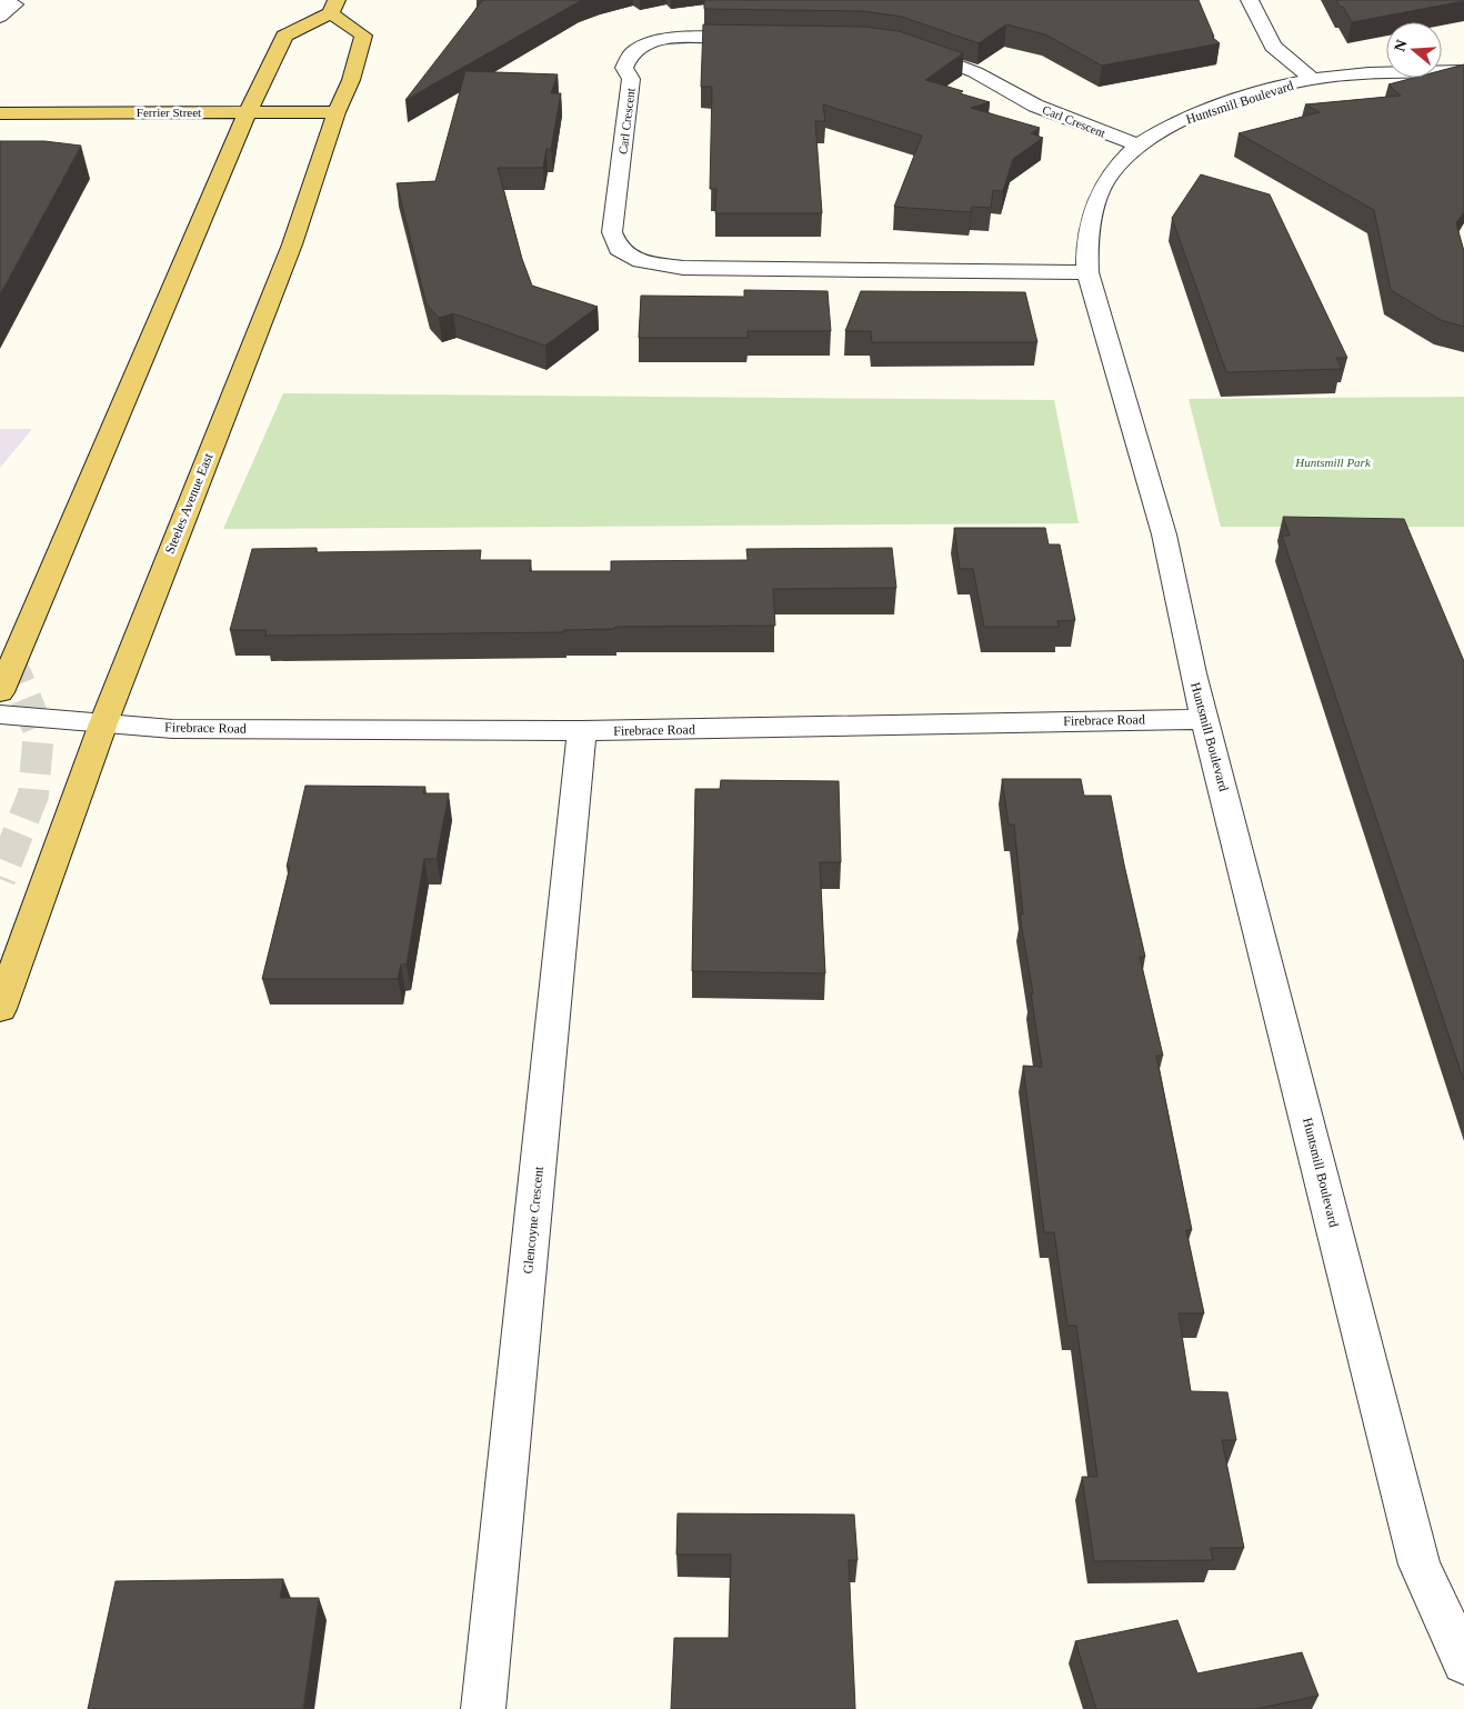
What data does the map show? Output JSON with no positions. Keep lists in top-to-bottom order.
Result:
{
  "streets": {
    "main road": ["Ferrier Street", "Steeles Avenue East"],
    "street": [
      "Huntsmill Boulevard",
      "Carl Crescent",
      "Firebrace Road",
      "Glencoyne Crescent"
    ]
  },
  "crossings": [
    ["Huntsmill Boulevard", "Carl Crescent"],
    ["Huntsmill Boulevard", "Firebrace Road"],
    ["Ferrier Street", "Steeles Avenue East"],
    ["Steeles Avenue East", "Firebrace Road"],
    ["Firebrace Road", "Glencoyne Crescent"]
  ],
  "parks": ["Huntsmill Park"],
  "north": "left"
}
